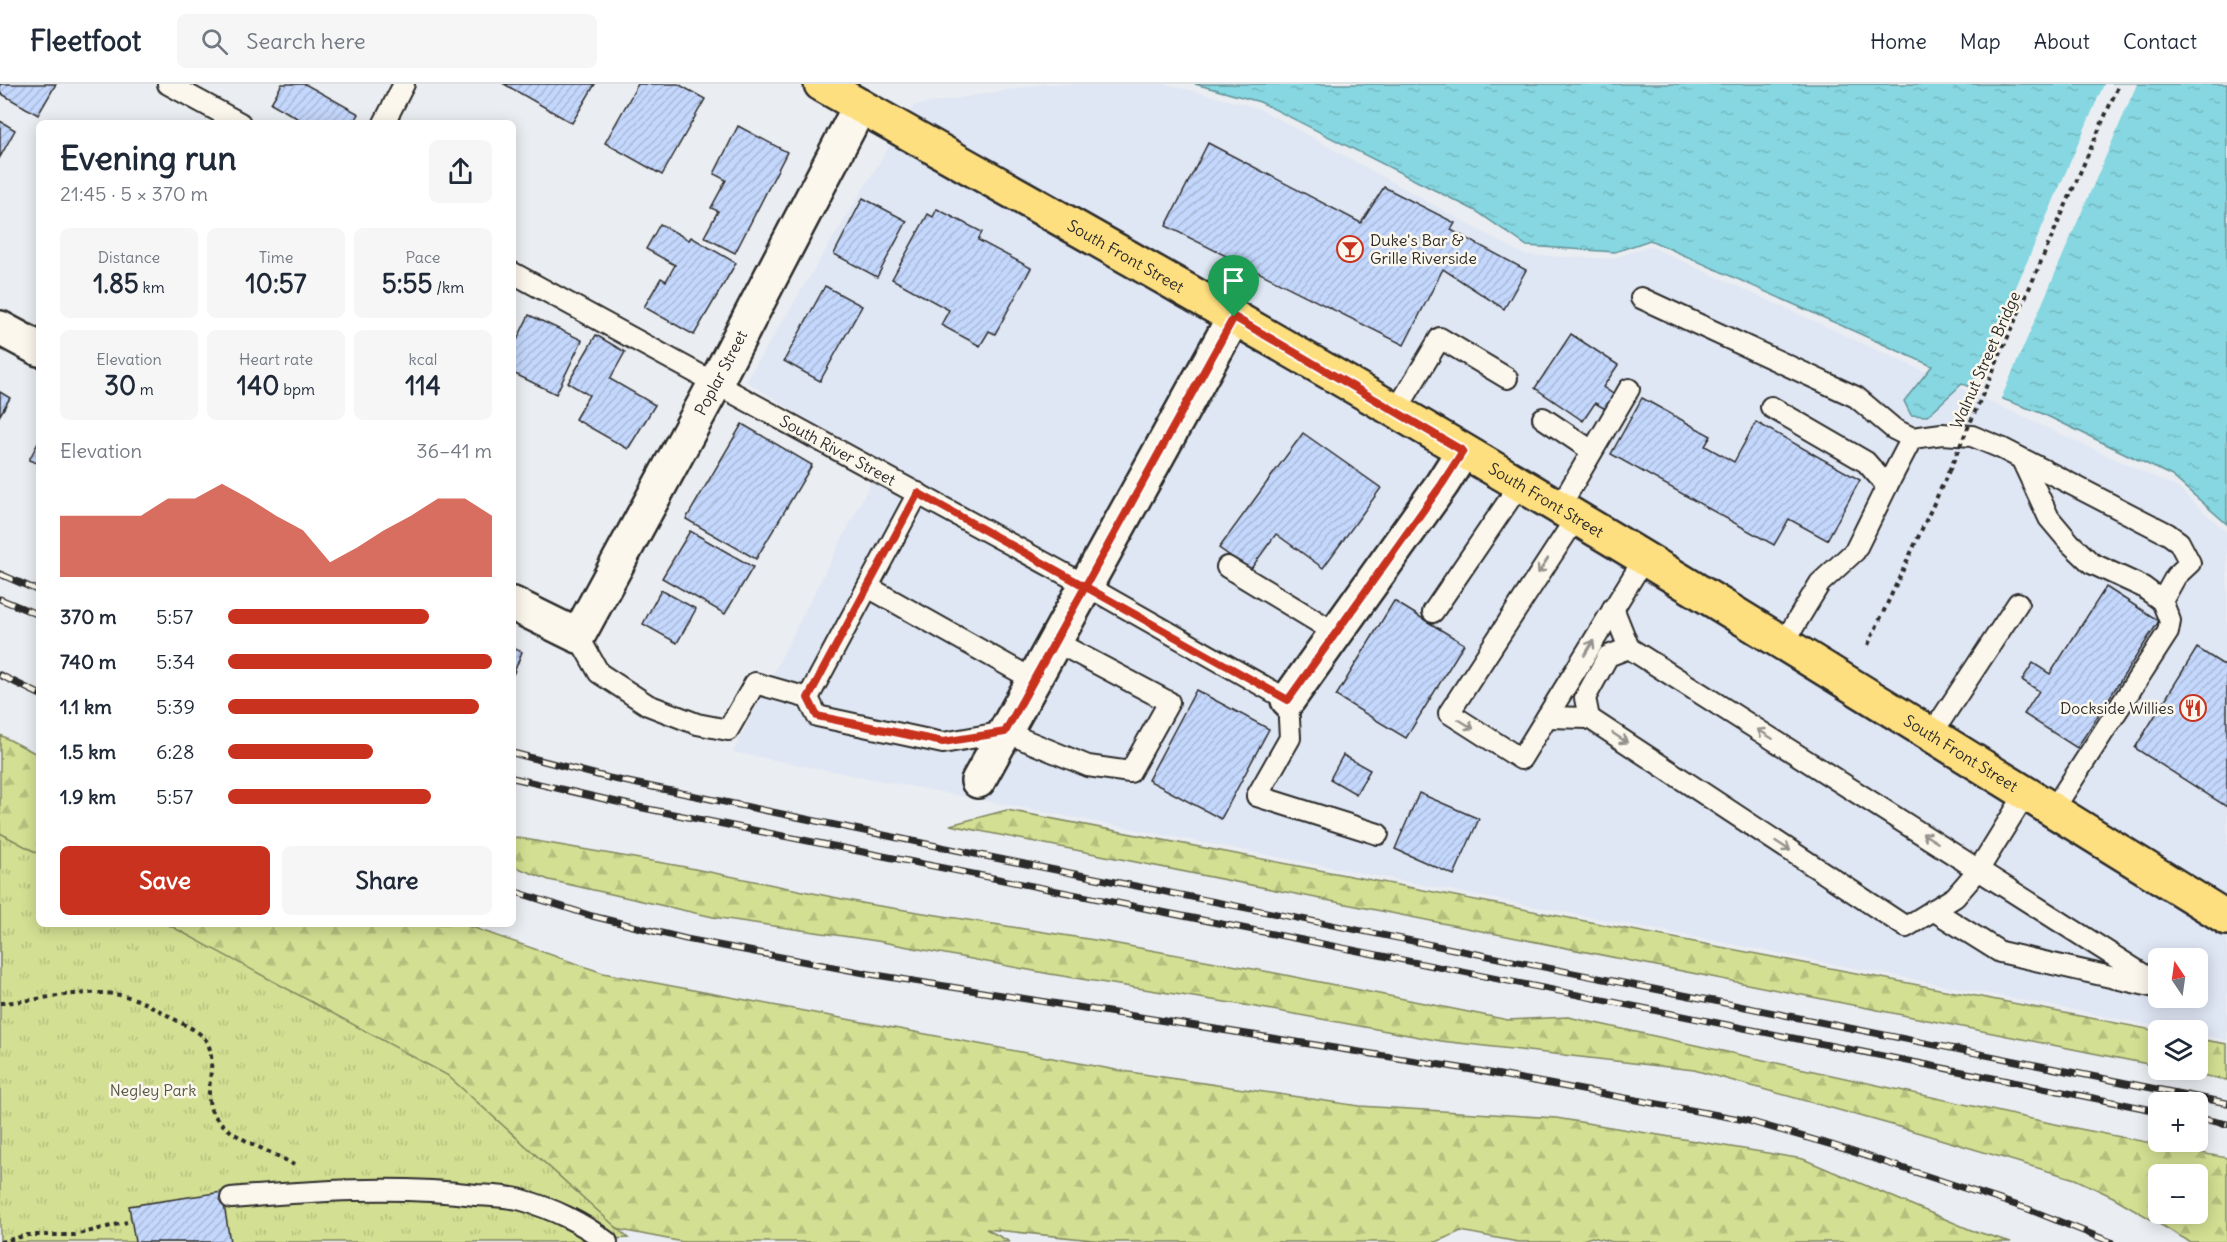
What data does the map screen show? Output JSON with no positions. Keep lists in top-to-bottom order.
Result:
{
  "streets": {
    "main road": ["South Front Street"],
    "street": ["Poplar Street"],
    "lane": ["South River Street"],
    "path": ["Walnut Street Bridge"]
  },
  "crossings": [
    ["South Front Street", "Poplar Street"],
    ["Poplar Street", "South River Street"]
  ],
  "parks": ["Negley Park"],
  "places": {
    "bar": ["Duke's Bar & Grille Riverside"],
    "restaurant": ["Dockside Willies"]
  },
  "north": "top",
  "page": {
    "header": "Fleetfoot",
    "search": "Search here",
    "nav": [
      "Home",
      "Map",
      "About",
      "Contact"
    ],
    "heading": ["Evening run", "21:45 · 5 × 370 m"],
    "stats": [
      ["Distance", "1.85 km"],
      ["Time", "10:57"],
      ["Pace", "5:55 /km"],
      ["Elevation", "30 m"],
      ["Heart rate", "140 bpm"],
      ["kcal", "114"]
    ],
    "chart": ["Elevation", "36–41 m"],
    "list": [
      {
        "name": "370 m",
        "note": "5:57"
      },
      {
        "name": "740 m",
        "note": "5:34"
      },
      {
        "name": "1.1 km",
        "note": "5:39"
      },
      {
        "name": "1.5 km",
        "note": "6:28"
      },
      {
        "name": "1.9 km",
        "note": "5:57"
      }
    ],
    "buttons": ["Save", "Share"],
    "map_buttons": ["+", "−"]
  }
}
